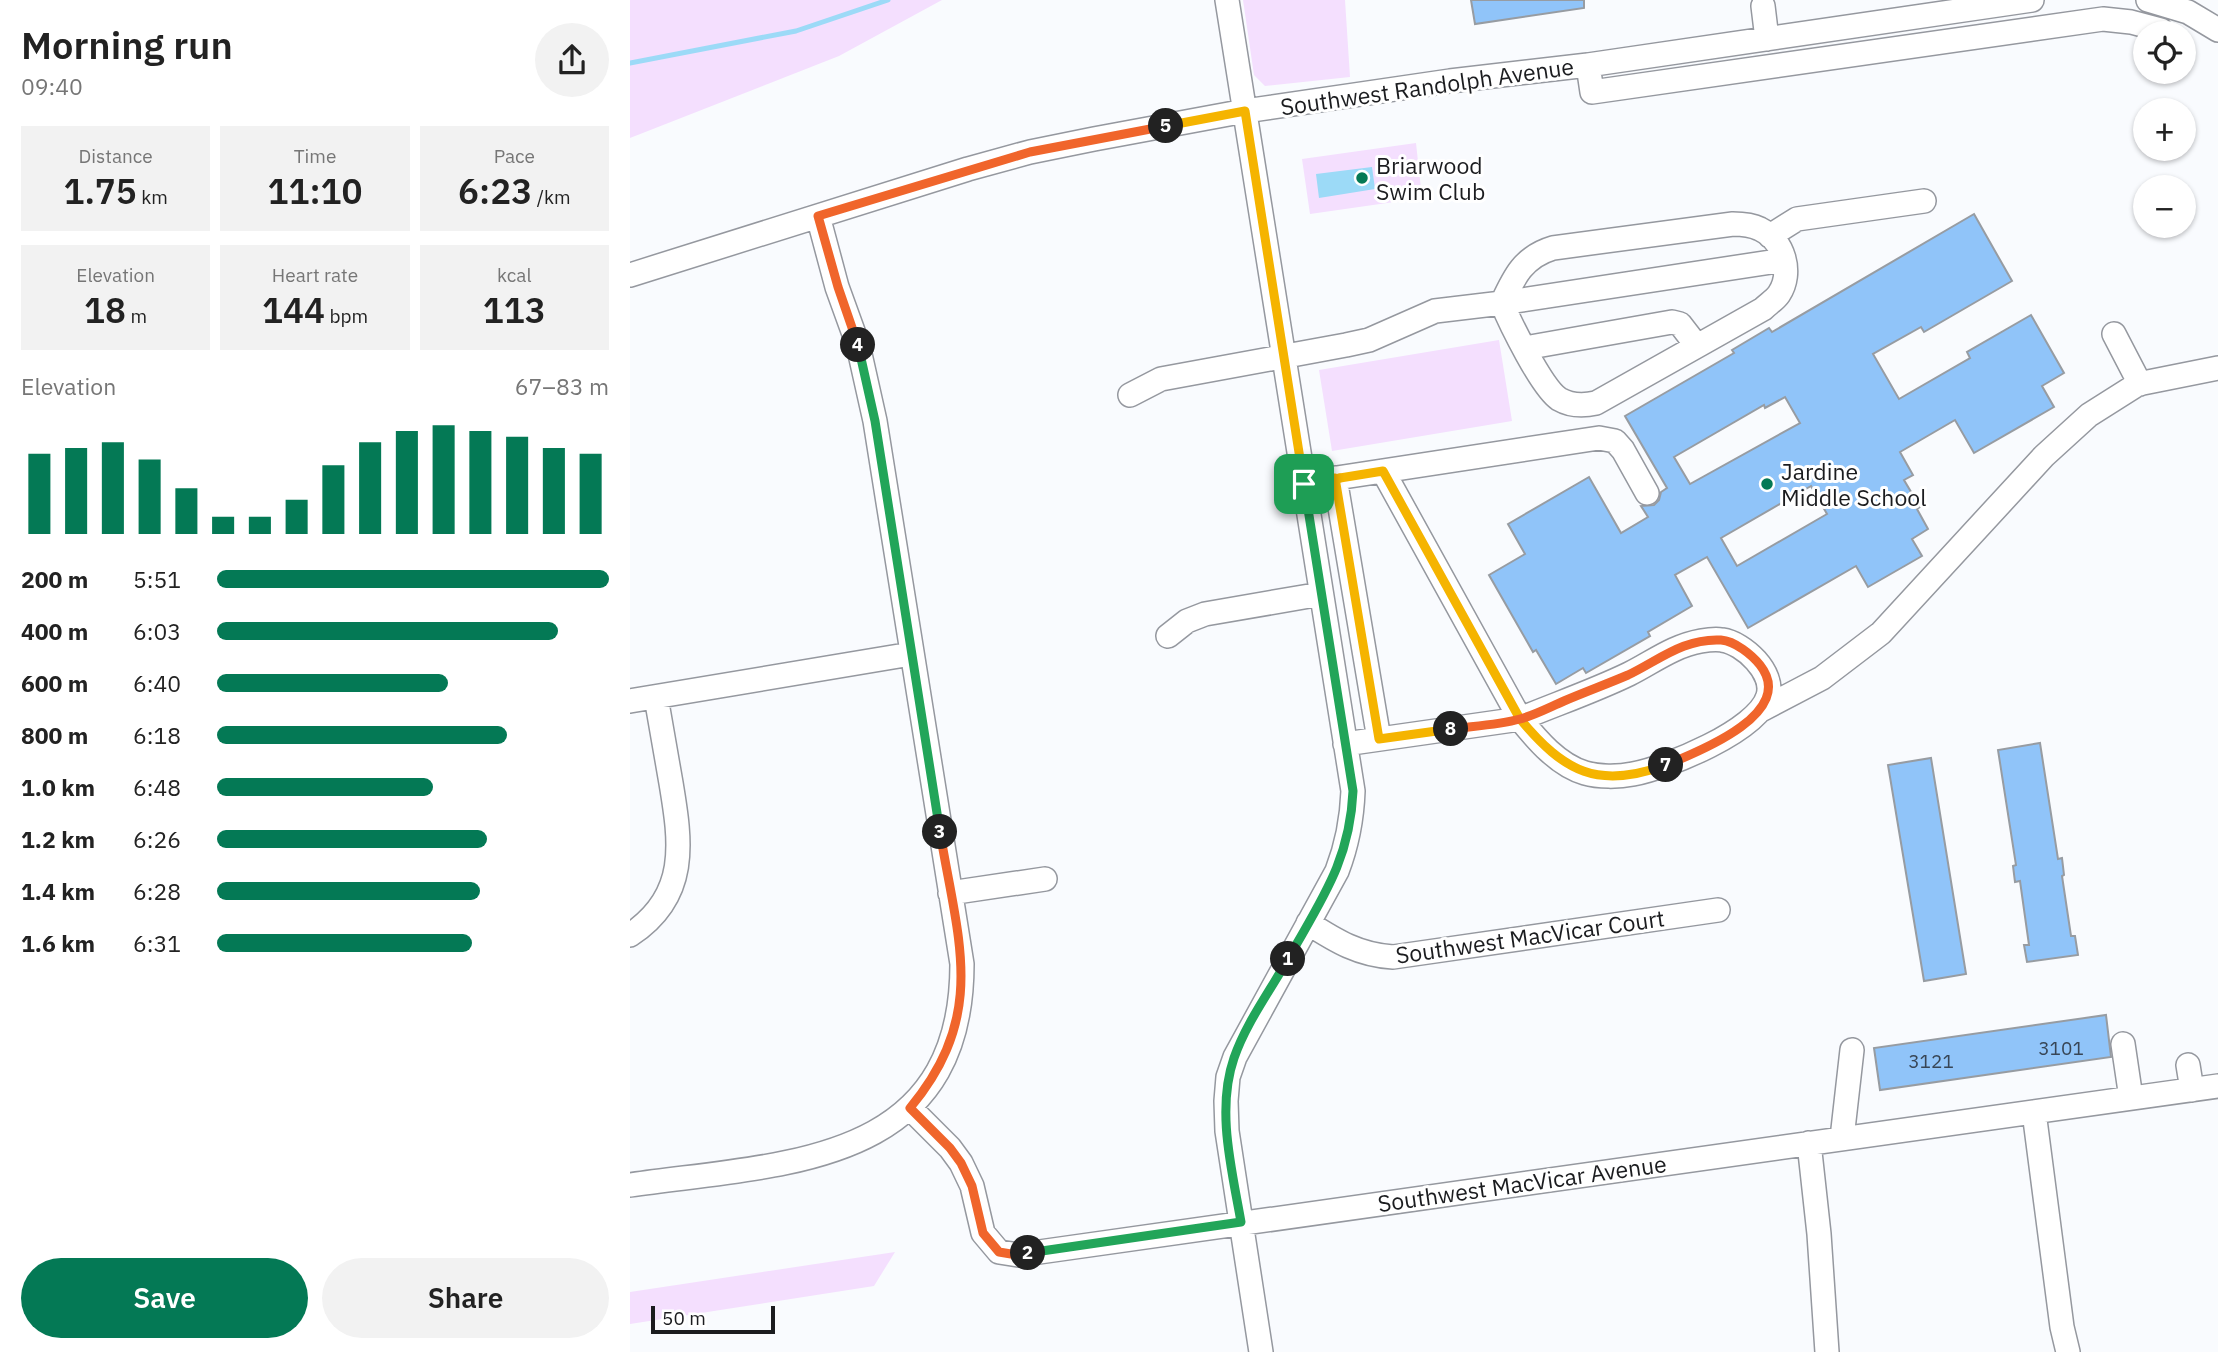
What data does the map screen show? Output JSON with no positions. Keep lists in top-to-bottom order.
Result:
{
  "streets": {
    "street": ["Southwest Randolph Avenue", "Southwest MacVicar Court", "Southwest MacVicar Avenue"]
  },
  "places": ["Briarwood Swim Club", "Jardine Middle School"],
  "house_numbers": ["3101", "3121"],
  "scale_bar": "50 m",
  "page": {
    "heading": ["Morning run", "09:40"],
    "map_buttons": ["+", "−"],
    "pins": [
      "5",
      "4",
      "8",
      "7",
      "3",
      "1",
      "2"
    ],
    "stats": [
      ["Distance", "1.75 km"],
      ["Time", "11:10"],
      ["Pace", "6:23 /km"],
      ["Elevation", "18 m"],
      ["Heart rate", "144 bpm"],
      ["kcal", "113"]
    ],
    "chart": ["Elevation", "67–83 m"],
    "list": [
      {
        "name": "200 m",
        "note": "5:51"
      },
      {
        "name": "400 m",
        "note": "6:03"
      },
      {
        "name": "600 m",
        "note": "6:40"
      },
      {
        "name": "800 m",
        "note": "6:18"
      },
      {
        "name": "1.0 km",
        "note": "6:48"
      },
      {
        "name": "1.2 km",
        "note": "6:26"
      },
      {
        "name": "1.4 km",
        "note": "6:28"
      },
      {
        "name": "1.6 km",
        "note": "6:31"
      }
    ],
    "buttons": ["Save", "Share"],
    "scale": "50 m"
  }
}
